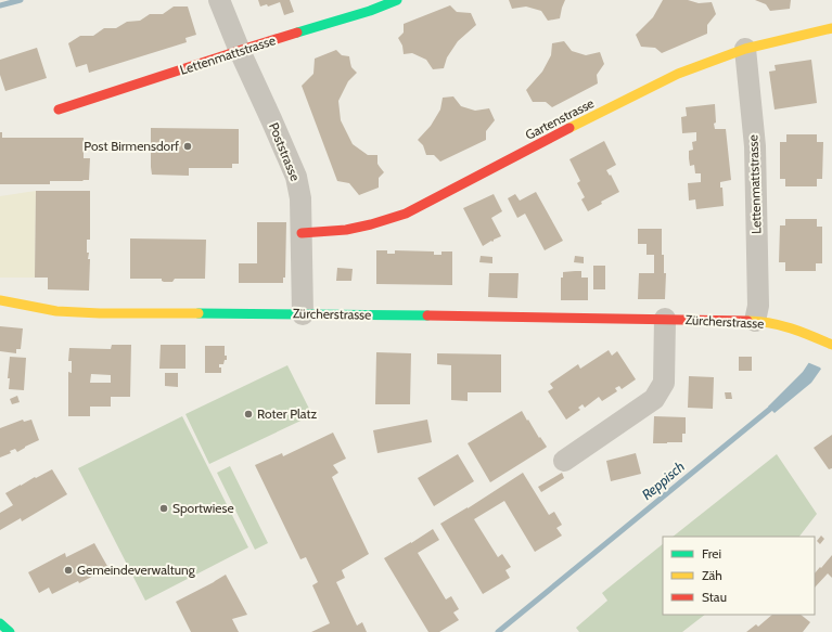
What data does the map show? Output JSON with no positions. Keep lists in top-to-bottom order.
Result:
{
  "streets": {
    "street": [
      "Lettenmattstrasse",
      "Gartenstrasse",
      "Poststrasse",
      "Zürcherstrasse"
    ]
  },
  "crossings": [
    ["Lettenmattstrasse", "Gartenstrasse"],
    ["Lettenmattstrasse", "Poststrasse"],
    ["Lettenmattstrasse", "Zürcherstrasse"],
    ["Gartenstrasse", "Poststrasse"],
    ["Poststrasse", "Zürcherstrasse"]
  ],
  "water": ["Reppisch"],
  "places": [
    "Post Birmensdorf",
    "Roter Platz",
    "Sportwiese",
    "Gemeindeverwaltung"
  ],
  "legend": ["Frei", "Zäh", "Stau"]
}
